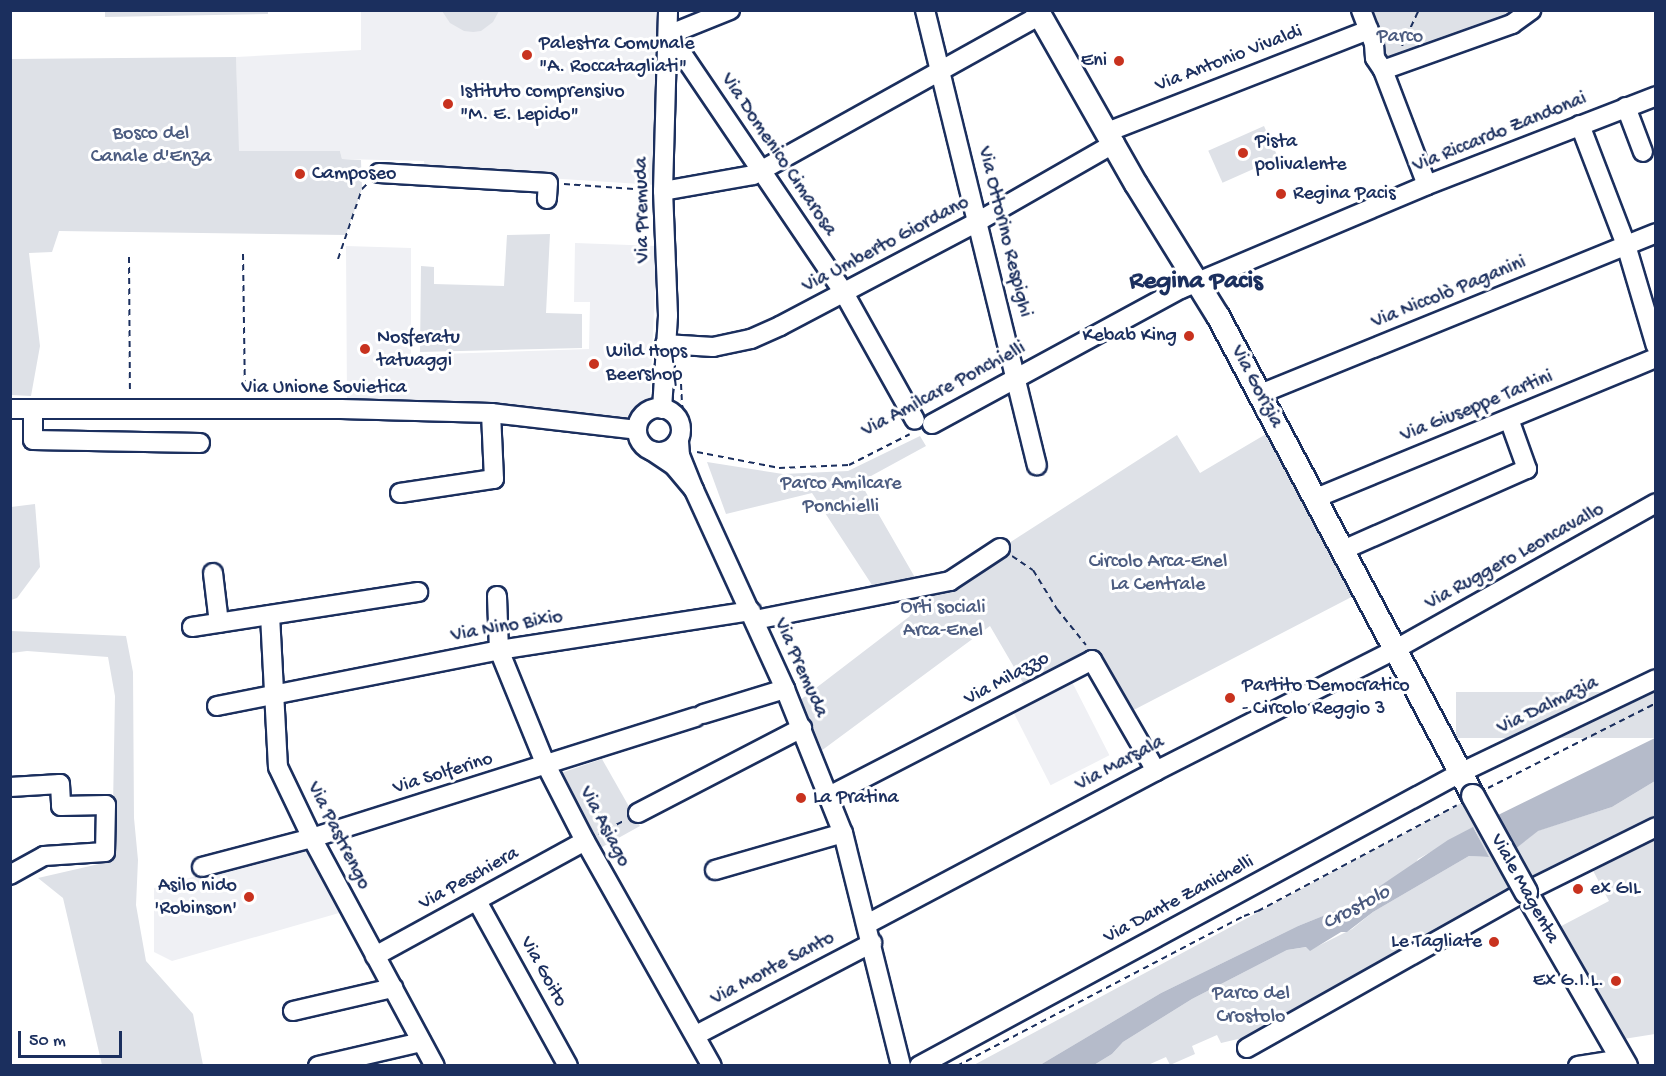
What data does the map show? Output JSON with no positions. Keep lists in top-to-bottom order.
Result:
{
  "streets": {
    "main road": ["Via Gorizia", "Viale Magenta"],
    "street": [
      "Via Antonio Vivaldi",
      "Via Riccardo Zandonai",
      "Via Domenico Cimarosa",
      "Via Premuda",
      "Via Ottorino Respighi",
      "Via Umberto Giordano",
      "Via Niccolò Paganini",
      "Via Unione Sovietica",
      "Via Amilcare Ponchielli",
      "Via Giuseppe Tartini",
      "Via Ruggero Leoncavallo",
      "Via Nino Bixio",
      "Via Milazzo",
      "Via Dalmazia",
      "Via Marsala",
      "Via Solferino",
      "Via Asiago",
      "Via Pastrengo",
      "Via Peschiera",
      "Via Dante Zanichelli",
      "Via Monte Santo",
      "Via Goito"
    ]
  },
  "crossings": [
    ["Via Antonio Vivaldi", "Via Umberto Giordano"],
    ["Via Antonio Vivaldi", "Via Gorizia"],
    ["Via Riccardo Zandonai", "Via Gorizia"],
    ["Via Riccardo Zandonai", "Via Amilcare Ponchielli"],
    ["Via Domenico Cimarosa", "Via Premuda"],
    ["Via Domenico Cimarosa", "Via Umberto Giordano"],
    ["Via Domenico Cimarosa", "Via Amilcare Ponchielli"],
    ["Via Premuda", "Via Umberto Giordano"],
    ["Via Premuda", "Via Unione Sovietica"],
    ["Via Premuda", "Via Nino Bixio"],
    ["Via Premuda", "Via Milazzo"],
    ["Via Premuda", "Via Marsala"],
    ["Via Premuda", "Via Solferino"],
    ["Via Premuda", "Via Monte Santo"],
    ["Via Ottorino Respighi", "Via Umberto Giordano"],
    ["Via Ottorino Respighi", "Via Amilcare Ponchielli"],
    ["Via Umberto Giordano", "Via Gorizia"],
    ["Via Niccolò Paganini", "Via Gorizia"],
    ["Via Gorizia", "Via Amilcare Ponchielli"],
    ["Via Gorizia", "Via Giuseppe Tartini"],
    ["Via Gorizia", "Via Ruggero Leoncavallo"],
    ["Via Gorizia", "Via Dalmazia"],
    ["Via Gorizia", "Via Marsala"],
    ["Via Gorizia", "Viale Magenta"],
    ["Via Gorizia", "Via Dante Zanichelli"],
    ["Via Ruggero Leoncavallo", "Via Marsala"],
    ["Via Nino Bixio", "Via Asiago"],
    ["Via Nino Bixio", "Via Pastrengo"],
    ["Via Milazzo", "Via Marsala"],
    ["Via Dalmazia", "Viale Magenta"],
    ["Via Dalmazia", "Via Dante Zanichelli"],
    ["Via Solferino", "Via Asiago"],
    ["Via Solferino", "Via Pastrengo"],
    ["Via Asiago", "Via Peschiera"],
    ["Via Asiago", "Via Monte Santo"],
    ["Via Pastrengo", "Via Peschiera"],
    ["Via Peschiera", "Via Goito"],
    ["Viale Magenta", "Via Dante Zanichelli"]
  ],
  "districts": ["Regina Pacis"],
  "water": ["Crostolo"],
  "parks": [
    "Parco",
    "Bosco del Canale d'Enza",
    "Parco Amilcare Ponchielli",
    "Circolo Arca-Enel La Centrale",
    "Orti sociali Arca-Enel",
    "Parco del Crostolo"
  ],
  "places": [
    "Palestra Comunale \"A. Roccatagliati\"",
    "Eni",
    "Istituto comprensivo \"M. E. Lepido\"",
    "Pista polivalente",
    "Camposeo",
    "Regina Pacis",
    "Kebab King",
    "Nosferatu tatuaggi",
    "Wild Hops Beershop",
    "Partito Democratico - Circolo Reggio 3",
    "La Pratina",
    "ex GIL",
    "Asilo nido 'Robinson'",
    "Le Tagliate",
    "Ex G.I.L."
  ],
  "scale_bar": "50 m"
}
